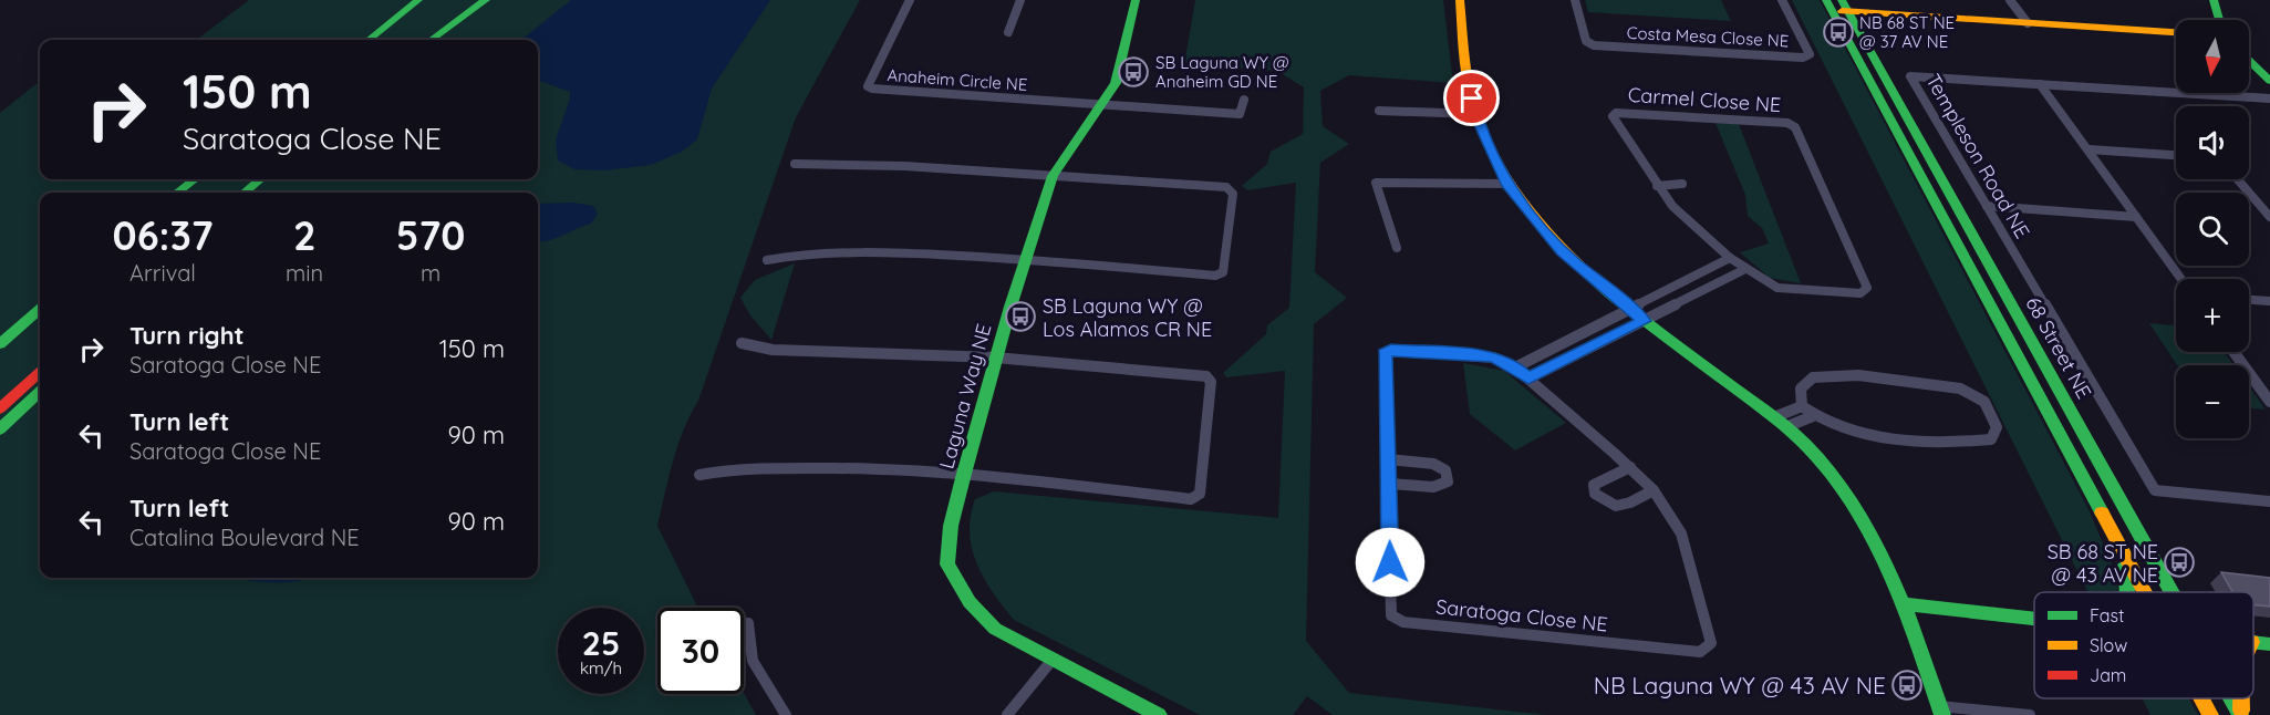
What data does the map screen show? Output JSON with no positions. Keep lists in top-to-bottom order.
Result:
{
  "streets": {
    "main road": ["68 Street NE", "Laguna Way NE"],
    "street": [
      "Costa Mesa Close NE",
      "Anaheim Circle NE",
      "Carmel Close NE",
      "Templeson Road NE",
      "Saratoga Close NE"
    ]
  },
  "crossings": [
    ["Anaheim Circle NE", "Laguna Way NE"]
  ],
  "places": {
    "bus stop": [
      "NB 68 ST NE @ 37 AV NE",
      "SB Laguna WY @ Anaheim GD NE",
      "SB Laguna WY @ Los Alamos CR NE",
      "SB 68 ST NE @ 43 AV NE",
      "NB Laguna WY @ 43 AV NE"
    ]
  },
  "legend": ["Fast", "Slow", "Jam"],
  "north": "bottom",
  "page": {
    "map_buttons": ["+", "−"],
    "turn": ["150 m", "Saratoga Close NE"],
    "eta": [
      "06:37",
      "Arrival",
      "2",
      "min",
      "570",
      "m"
    ],
    "list": [
      {
        "name": "Turn right",
        "note": "Saratoga Close NE",
        "value": "150 m"
      },
      {
        "name": "Turn left",
        "note": "Saratoga Close NE",
        "value": "90 m"
      },
      {
        "name": "Turn left",
        "note": "Catalina Boulevard NE",
        "value": "90 m"
      }
    ],
    "speed": "25 km/h",
    "limit": "30"
  }
}
